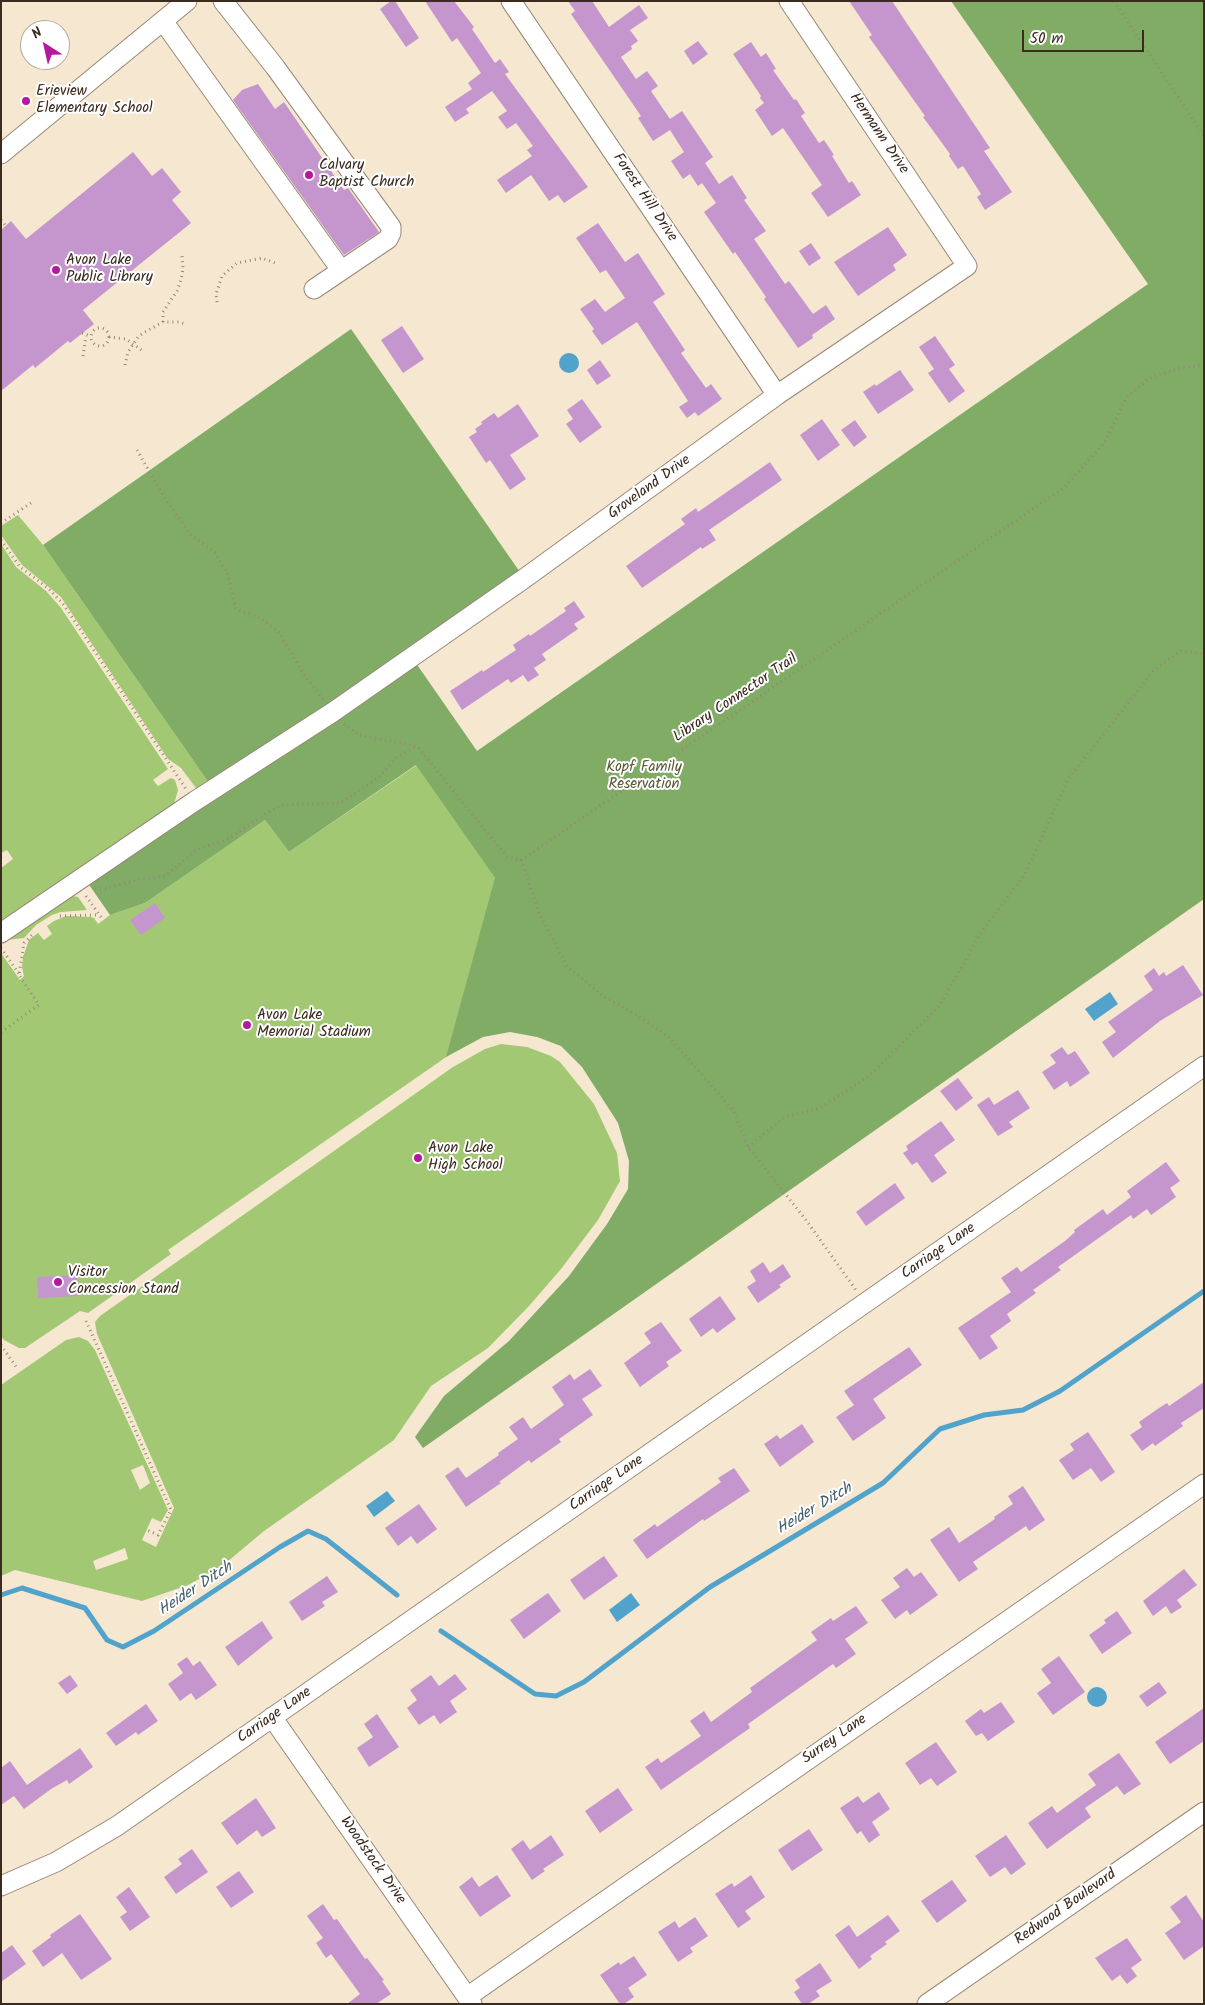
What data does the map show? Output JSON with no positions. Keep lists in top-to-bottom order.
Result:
{
  "streets": {
    "street": [
      "Hermann Drive",
      "Forest Hill Drive",
      "Groveland Drive",
      "Carriage Lane",
      "Surrey Lane",
      "Woodstock Drive",
      "Redwood Boulevard"
    ],
    "path": ["Library Connector Trail"]
  },
  "crossings": [
    ["Hermann Drive", "Groveland Drive"],
    ["Forest Hill Drive", "Groveland Drive"],
    ["Carriage Lane", "Woodstock Drive"],
    ["Surrey Lane", "Woodstock Drive"]
  ],
  "water": ["Heider Ditch"],
  "parks": ["Kopf Family Reservation"],
  "places": [
    "Erieview Elementary School",
    "Calvary Baptist Church",
    "Avon Lake Public Library",
    "Avon Lake Memorial Stadium",
    "Avon Lake High School",
    "Visitor Concession Stand"
  ],
  "scale_bar": "50 m",
  "north": "top left"
}
